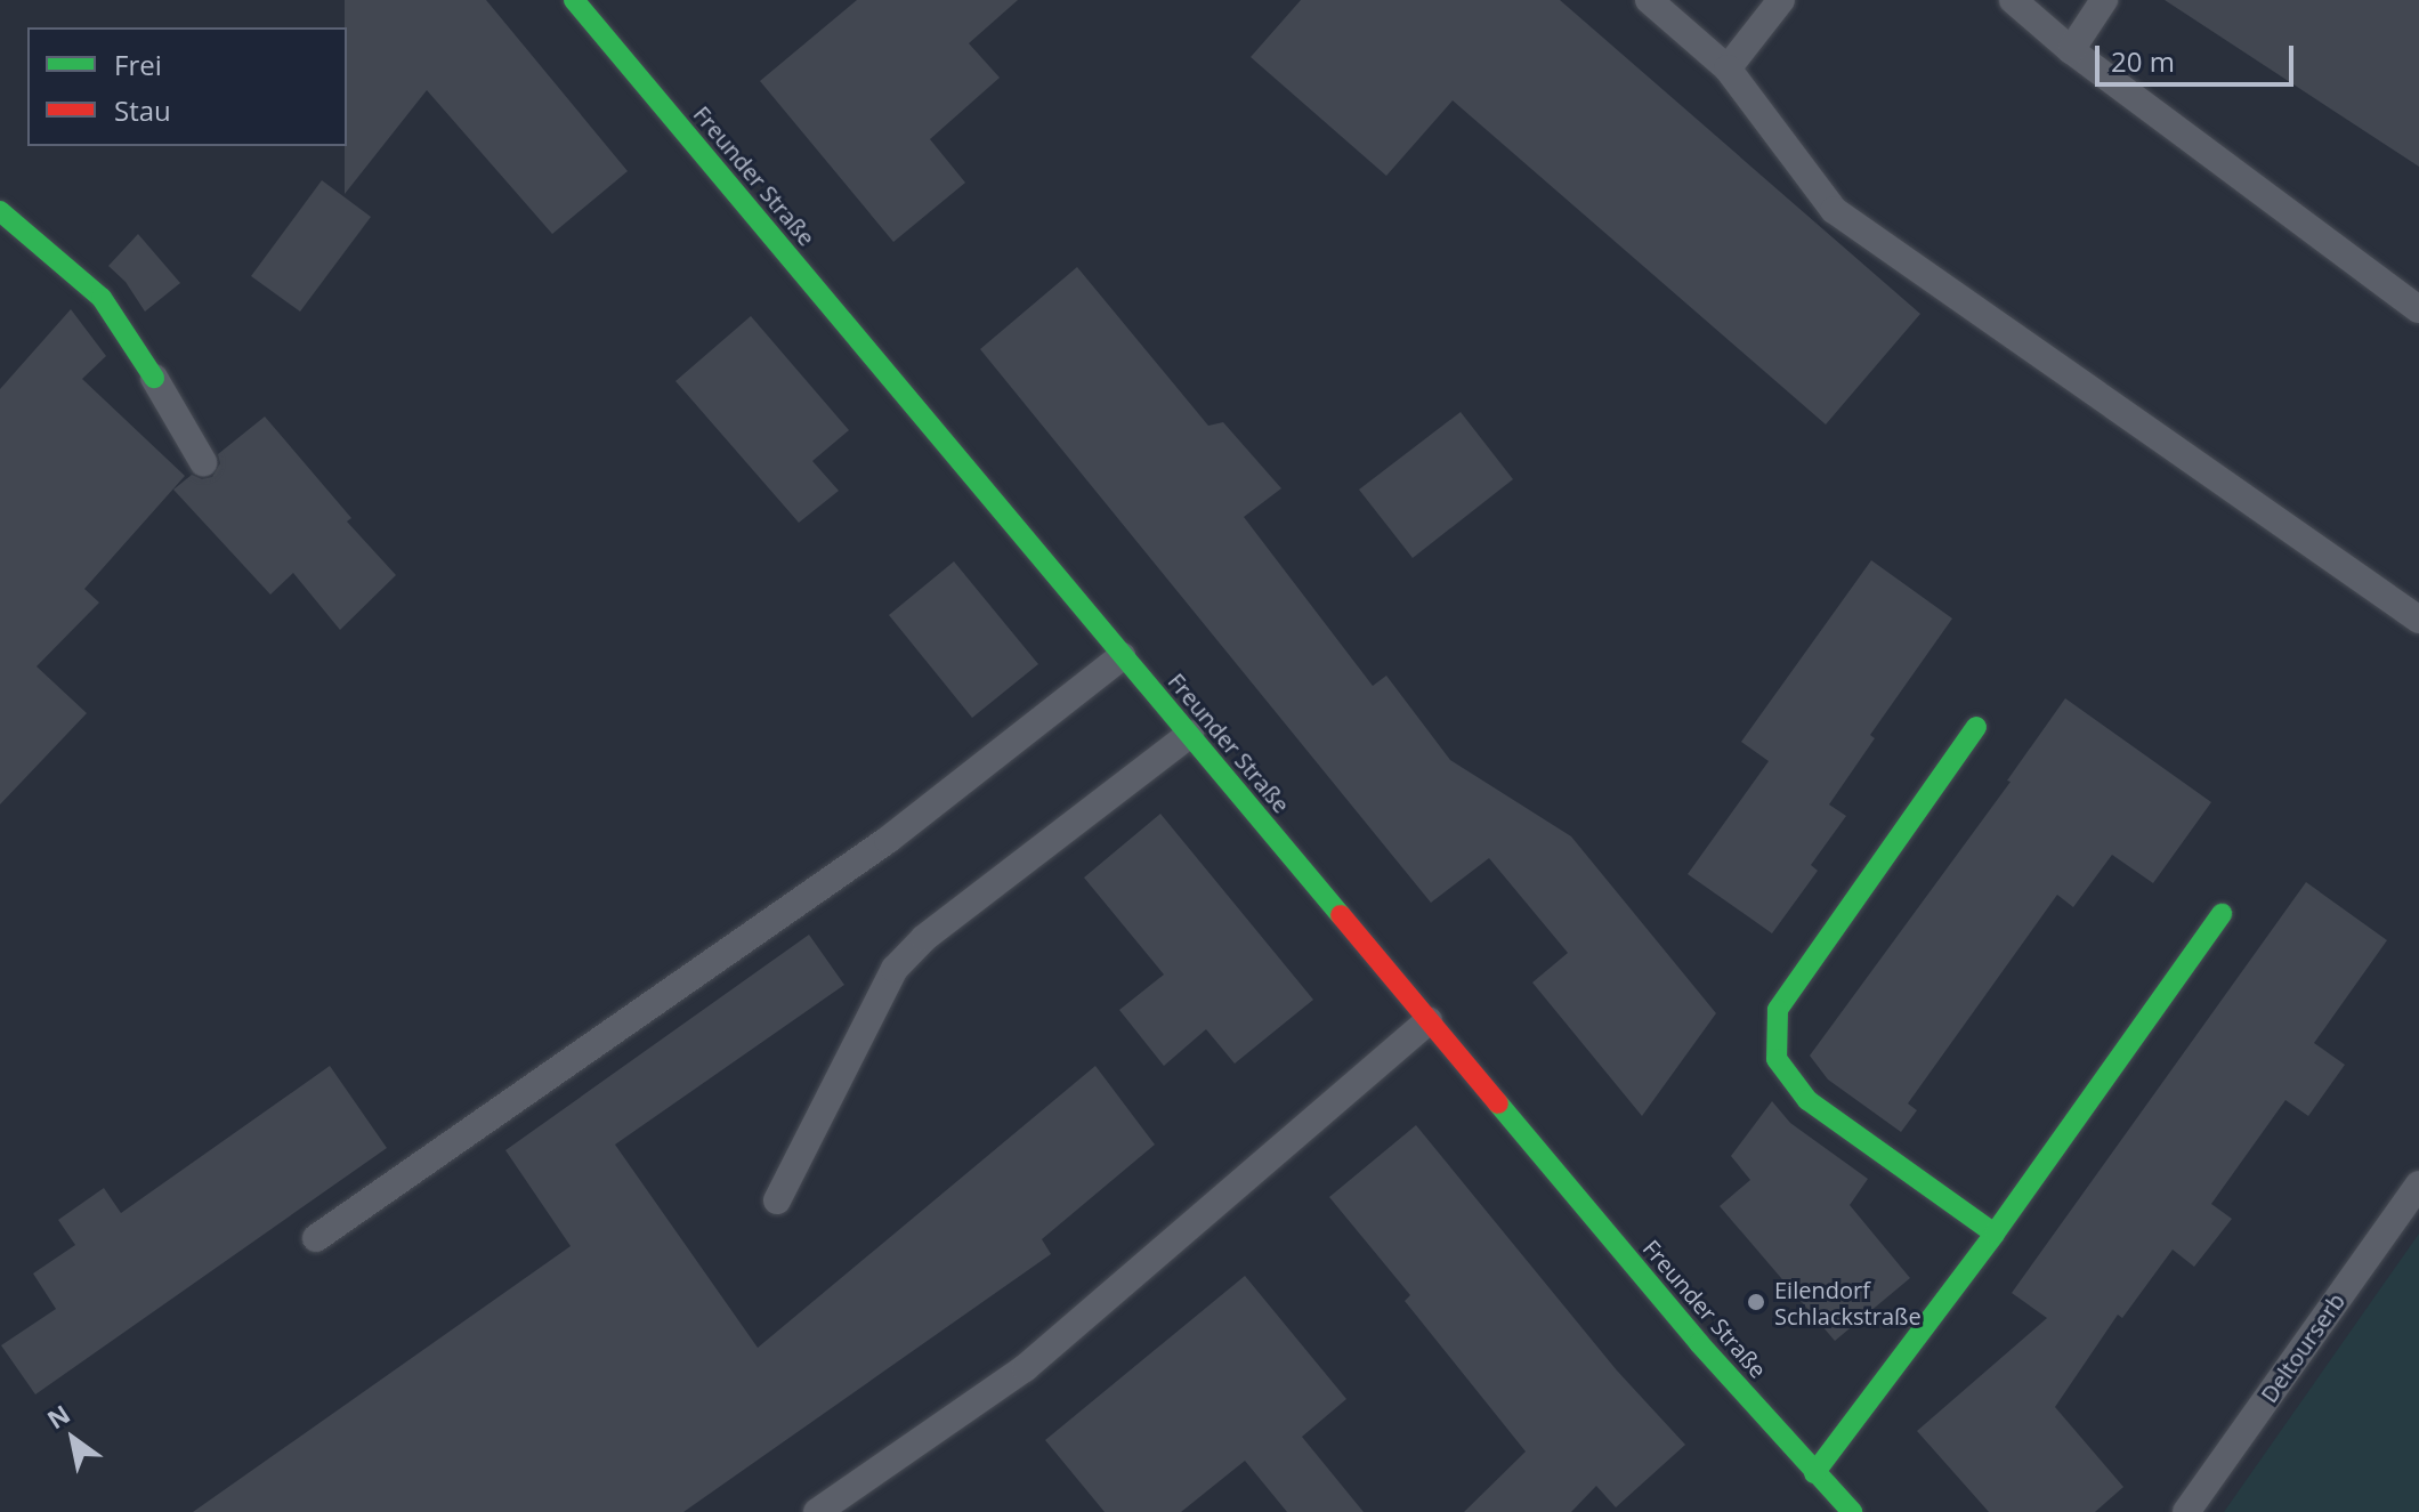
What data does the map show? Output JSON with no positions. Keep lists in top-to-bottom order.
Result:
{
  "streets": {
    "main road": ["Freunder Straße"],
    "lane": ["Deltourserb"]
  },
  "places": ["Eilendorf Schlackstraße"],
  "legend": ["Frei", "Stau"],
  "scale_bar": "20 m",
  "north": "top left"
}
